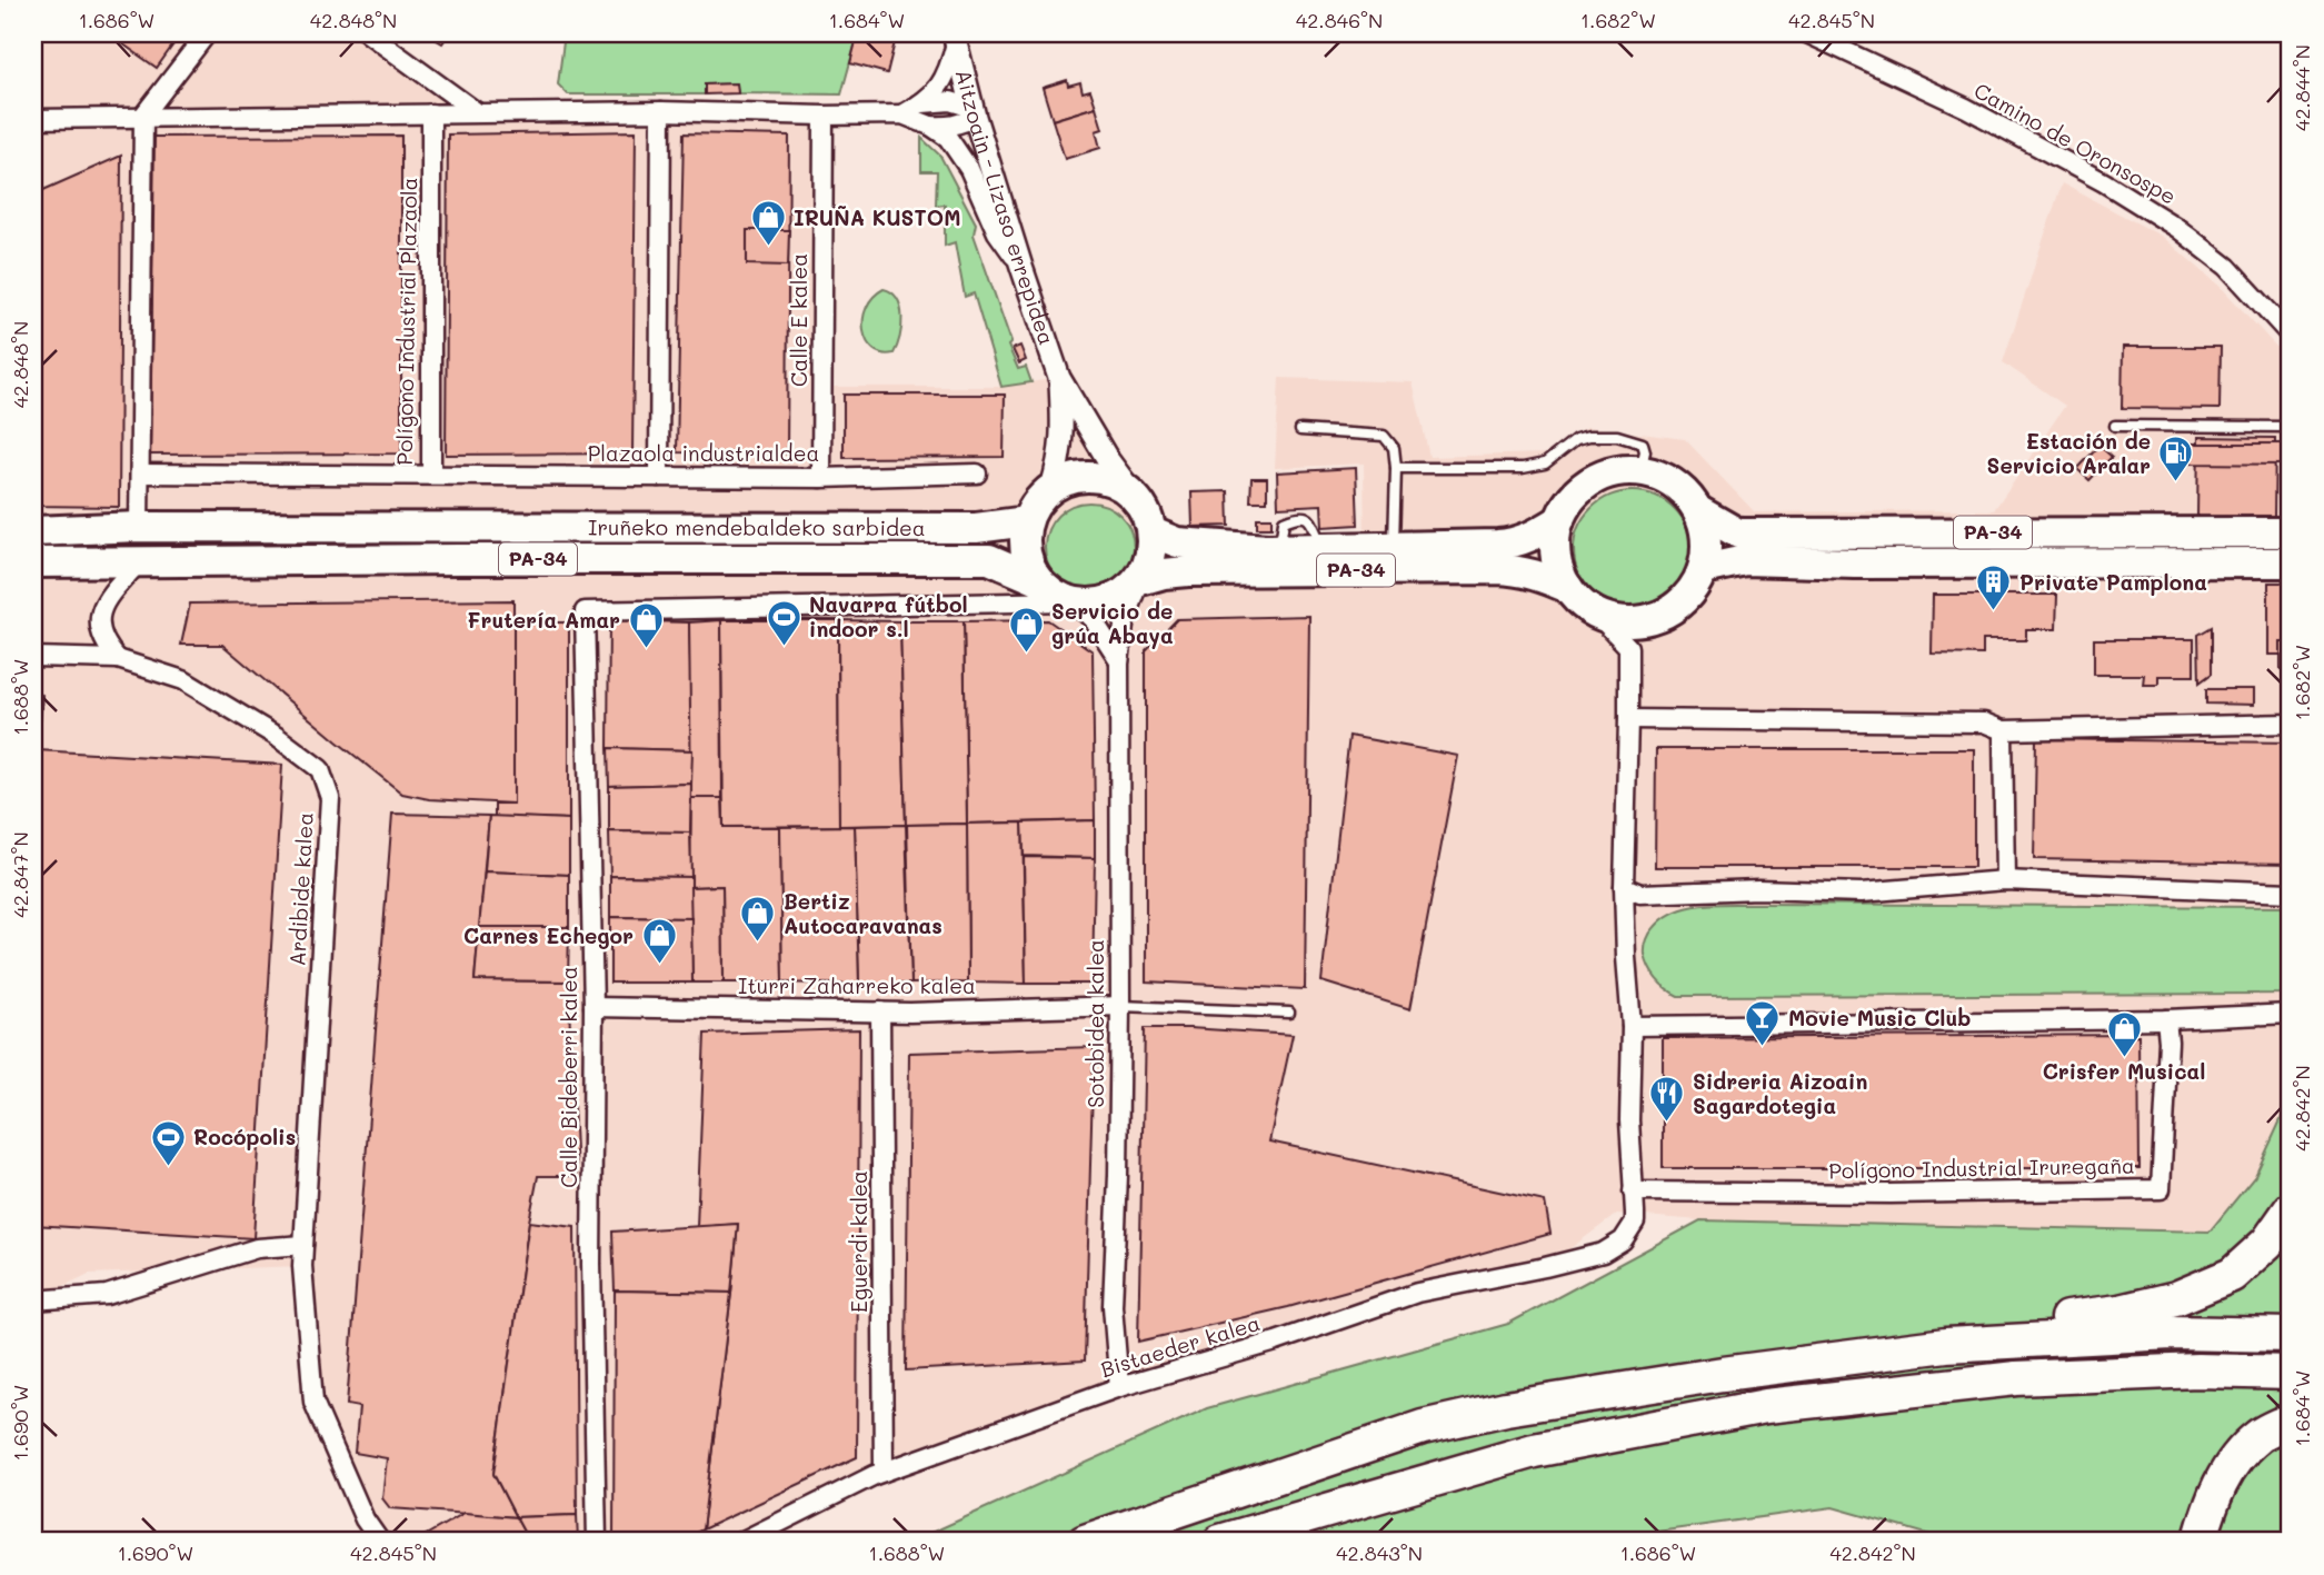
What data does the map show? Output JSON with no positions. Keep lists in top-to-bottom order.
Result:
{
  "streets": {
    "highway": ["Iruñeko mendebaldeko sarbidea", "PA-34"],
    "street": [
      "Camino de Oronsospe",
      "Aitzoain - Lizaso errepidea",
      "Calle E kalea",
      "Polígono Industrial Plazaola",
      "Plazaola industrialdea",
      "Ardibide kalea",
      "Iturri Zaharreko kalea",
      "Sotobidea kalea",
      "Calle Bideberri kalea",
      "Polígono Industrial Iruregaña",
      "Eguerdi kalea",
      "Bistaeder kalea"
    ]
  },
  "crossings": [
    ["Calle E kalea", "Plazaola industrialdea"],
    ["Polígono Industrial Plazaola", "Plazaola industrialdea"],
    ["Iruñeko mendebaldeko sarbidea", "PA-34"],
    ["Iruñeko mendebaldeko sarbidea", "Sotobidea kalea"],
    ["Iruñeko mendebaldeko sarbidea", "Calle Bideberri kalea"],
    ["PA-34", "Sotobidea kalea"],
    ["PA-34", "Calle Bideberri kalea"],
    ["Iturri Zaharreko kalea", "Sotobidea kalea"],
    ["Iturri Zaharreko kalea", "Calle Bideberri kalea"],
    ["Iturri Zaharreko kalea", "Eguerdi kalea"],
    ["Sotobidea kalea", "Calle Bideberri kalea"],
    ["Sotobidea kalea", "Bistaeder kalea"],
    ["Polígono Industrial Iruregaña", "Bistaeder kalea"],
    ["Eguerdi kalea", "Bistaeder kalea"]
  ],
  "places": {
    "shop": [
      "IRUÑA KUSTOM",
      "Frutería Amar",
      "Servicio de grúa Abaya",
      "Bertiz Autocaravanas",
      "Carnes Echegor",
      "Crisfer Musical"
    ],
    "fuel station": ["Estación de Servicio Aralar"],
    "building": ["Private Pamplona"],
    "sports": ["Navarra fútbol indoor s.l", "Rocópolis"],
    "bar": ["Movie Music Club"],
    "restaurant": ["Sidreria Aizoain Sagardotegia"]
  },
  "coordinates": [
    "1.686°W",
    "42.848°N",
    "1.684°W",
    "42.846°N",
    "1.682°W",
    "42.845°N",
    "42.844°N",
    "1.688°W",
    "42.847°N",
    "42.842°N",
    "1.690°W",
    "42.843°N"
  ]
}
